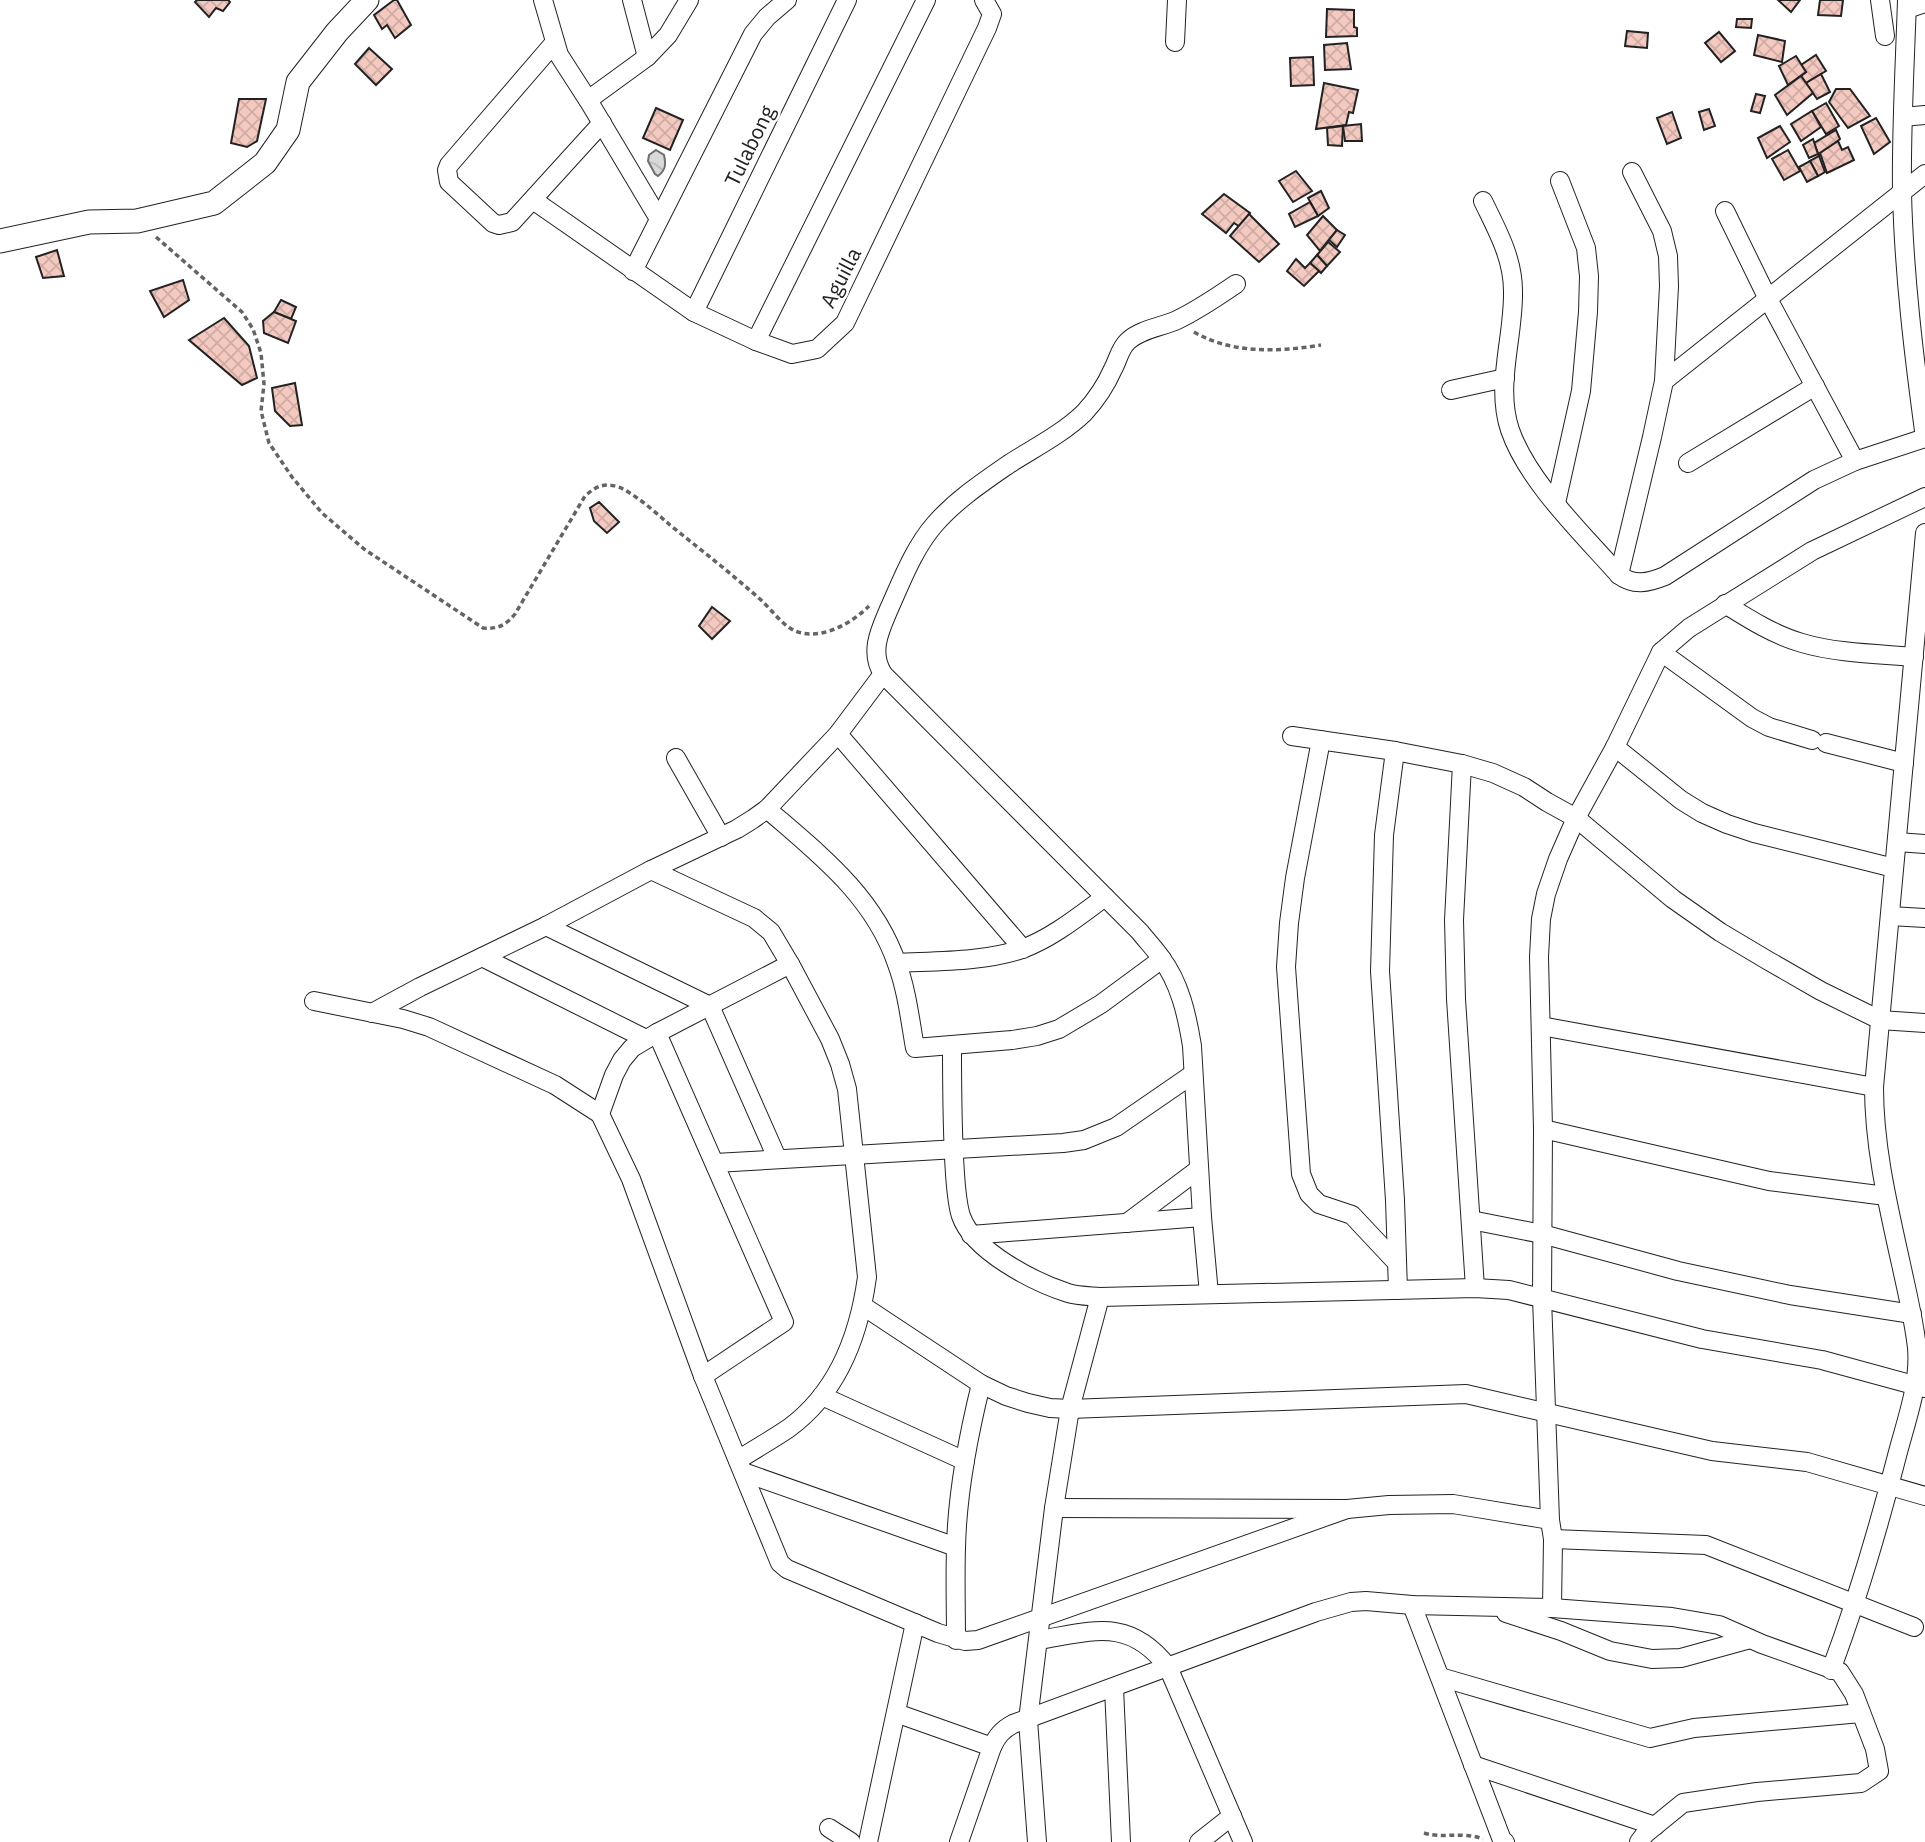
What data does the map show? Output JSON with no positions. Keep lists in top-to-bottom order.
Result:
{
  "streets": {
    "street": ["Tulabong", "Aguilla"]
  },
  "crossings": [
    ["Tulabong", "Aguilla"]
  ]
}
